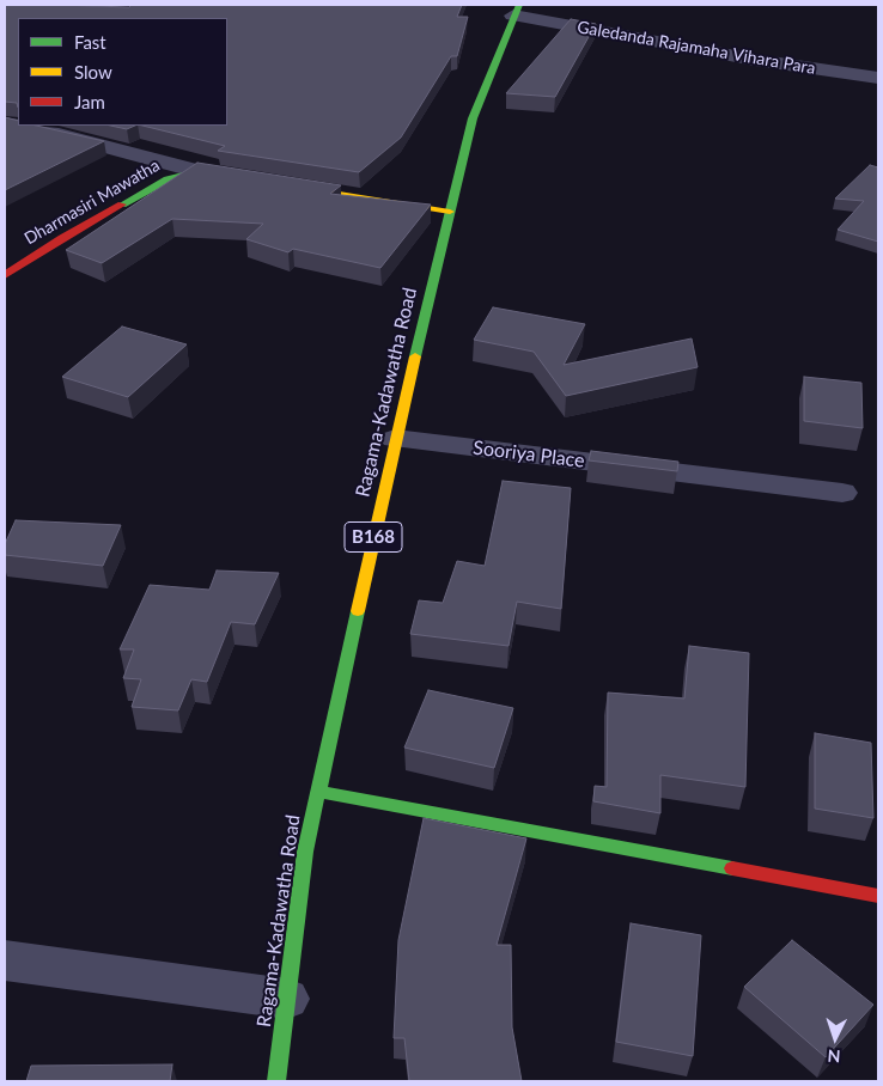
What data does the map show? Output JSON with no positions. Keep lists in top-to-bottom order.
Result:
{
  "streets": {
    "main road": ["Dharmasiri Mawatha", "Ragama-Kadawatha Road", "B168"],
    "street": ["Galedanda Rajamaha Vihara Para", "Sooriya Place"]
  },
  "crossings": [
    ["Galedanda Rajamaha Vihara Para", "Ragama-Kadawatha Road"],
    ["Ragama-Kadawatha Road", "Sooriya Place"]
  ],
  "legend": ["Fast", "Slow", "Jam"],
  "north": "bottom"
}
